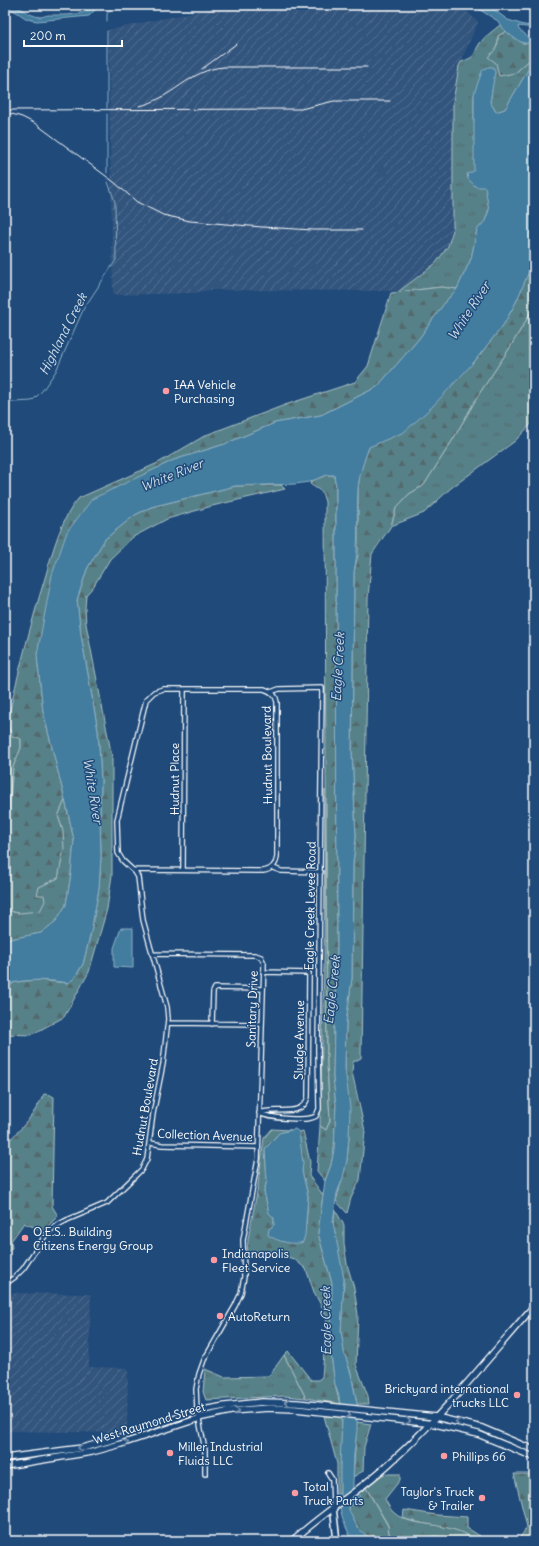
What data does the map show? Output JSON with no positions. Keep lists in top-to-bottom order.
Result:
{
  "streets": {
    "main road": ["West Raymond Street"],
    "street": [
      "Hudnut Boulevard",
      "Hudnut Place",
      "Eagle Creek Levee Road",
      "Sanitary Drive",
      "Sludge Avenue",
      "Collection Avenue"
    ]
  },
  "crossings": [
    ["Hudnut Boulevard", "Hudnut Place"],
    ["Hudnut Boulevard", "Eagle Creek Levee Road"],
    ["Hudnut Boulevard", "Sanitary Drive"],
    ["Hudnut Boulevard", "Collection Avenue"],
    ["Eagle Creek Levee Road", "Sanitary Drive"],
    ["Eagle Creek Levee Road", "Sludge Avenue"],
    ["Sanitary Drive", "Sludge Avenue"],
    ["Sanitary Drive", "Collection Avenue"],
    ["Sanitary Drive", "West Raymond Street"]
  ],
  "water": ["White River", "Highland Creek", "Eagle Creek"],
  "places": [
    "IAA Vehicle Purchasing",
    "O.E.S.. Building Citizens Energy Group",
    "Indianapolis Fleet Service",
    "AutoReturn",
    "Brickyard international trucks LLC",
    "Miller Industrial Fluids LLC",
    "Phillips 66",
    "Total Truck Parts",
    "Taylor's Truck & Trailer"
  ],
  "scale_bar": "200 m"
}
